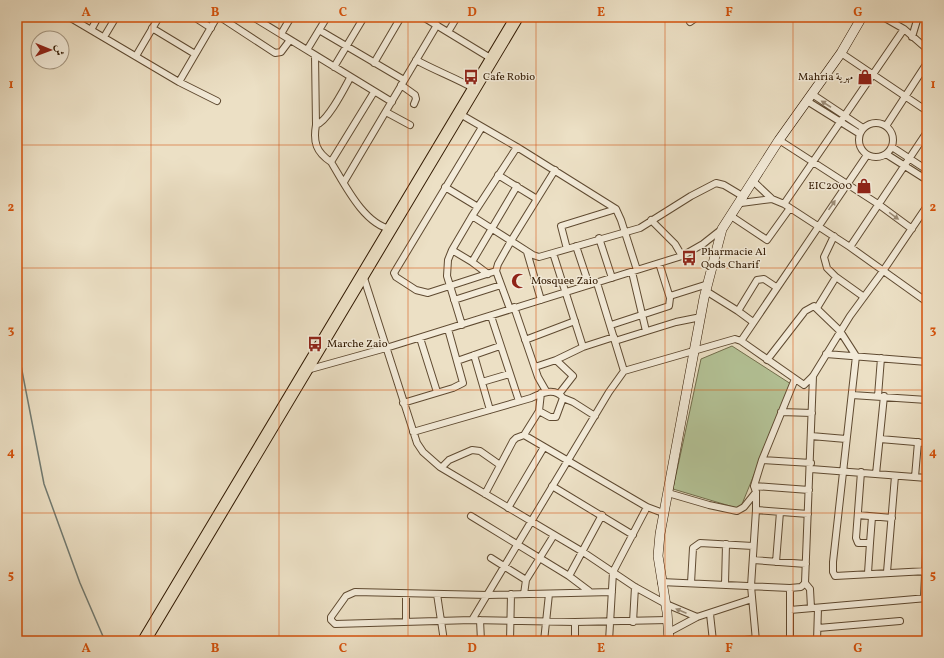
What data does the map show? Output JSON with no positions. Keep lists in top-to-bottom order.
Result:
{
  "places": {
    "bus stop": ["Cafe Robio", "Pharmacie Al Qods Charif", "Marche Zaio"],
    "shop": ["Mahria مهرية", "EIC2000"],
    "mosque": ["Mosquee Zaio"]
  },
  "north": "right",
  "grid": {
    "columns": [
      "A",
      "B",
      "C",
      "D",
      "E",
      "F",
      "G"
    ],
    "rows": [
      "1",
      "2",
      "3",
      "4",
      "5"
    ]
  }
}
